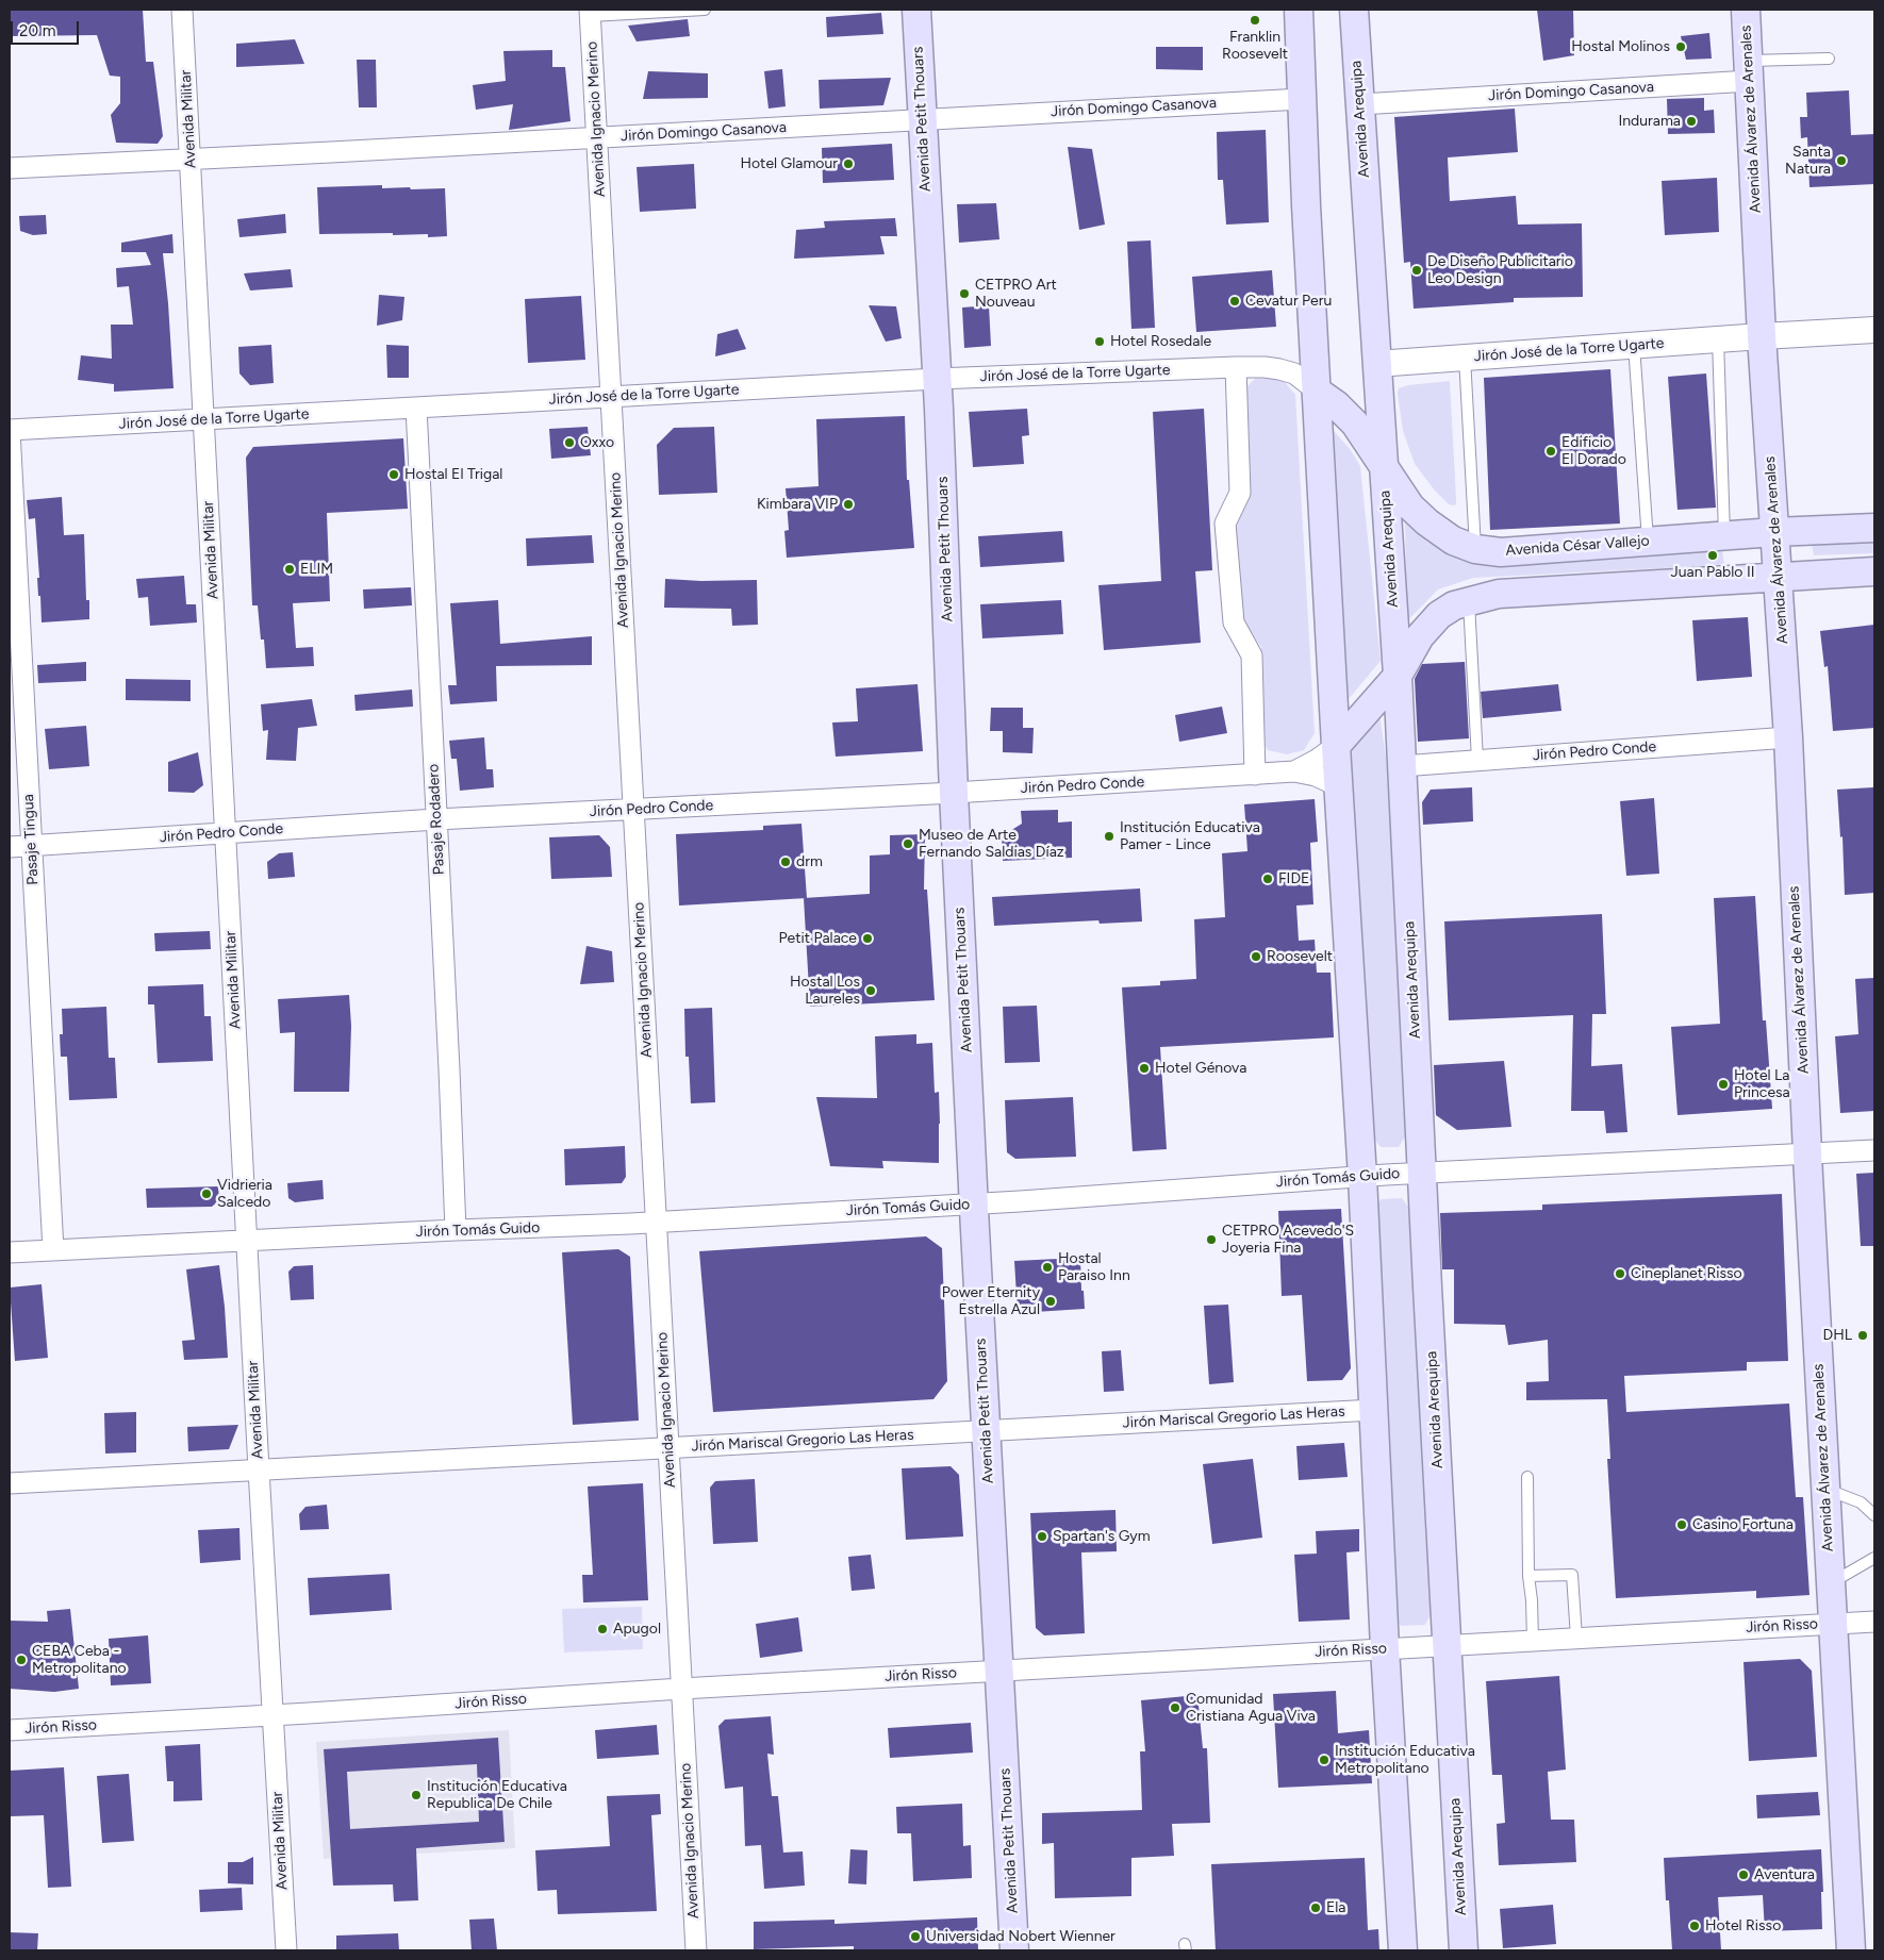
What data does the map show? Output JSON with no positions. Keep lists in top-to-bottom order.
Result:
{
  "streets": {
    "main road": [
      "Avenida Petit Thouars",
      "Avenida Arequipa",
      "Avenida Álvarez de Arenales",
      "Avenida César Vallejo"
    ],
    "street": [
      "Jirón Domingo Casanova",
      "Avenida Militar",
      "Avenida Ignacio Merino",
      "Jirón José de la Torre Ugarte",
      "Jirón Pedro Conde",
      "Pasaje Rodadero",
      "Pasaje Tingua",
      "Jirón Tomás Guido",
      "Jirón Mariscal Gregorio Las Heras",
      "Jirón Risso"
    ]
  },
  "crossings": [
    ["Jirón Domingo Casanova", "Avenida Militar"],
    ["Jirón Domingo Casanova", "Avenida Ignacio Merino"],
    ["Jirón Domingo Casanova", "Avenida Petit Thouars"],
    ["Jirón Domingo Casanova", "Avenida Arequipa"],
    ["Jirón Domingo Casanova", "Avenida Álvarez de Arenales"],
    ["Avenida Militar", "Jirón José de la Torre Ugarte"],
    ["Avenida Militar", "Jirón Pedro Conde"],
    ["Avenida Militar", "Jirón Tomás Guido"],
    ["Avenida Militar", "Jirón Mariscal Gregorio Las Heras"],
    ["Avenida Militar", "Jirón Risso"],
    ["Avenida Ignacio Merino", "Jirón José de la Torre Ugarte"],
    ["Avenida Ignacio Merino", "Jirón Pedro Conde"],
    ["Avenida Ignacio Merino", "Jirón Tomás Guido"],
    ["Avenida Ignacio Merino", "Jirón Mariscal Gregorio Las Heras"],
    ["Avenida Ignacio Merino", "Jirón Risso"],
    ["Avenida Petit Thouars", "Jirón José de la Torre Ugarte"],
    ["Avenida Petit Thouars", "Jirón Pedro Conde"],
    ["Avenida Petit Thouars", "Jirón Tomás Guido"],
    ["Avenida Petit Thouars", "Jirón Mariscal Gregorio Las Heras"],
    ["Avenida Petit Thouars", "Jirón Risso"],
    ["Avenida Arequipa", "Jirón José de la Torre Ugarte"],
    ["Avenida Arequipa", "Avenida César Vallejo"],
    ["Avenida Arequipa", "Jirón Pedro Conde"],
    ["Avenida Arequipa", "Jirón Tomás Guido"],
    ["Avenida Arequipa", "Jirón Risso"],
    ["Avenida Álvarez de Arenales", "Jirón José de la Torre Ugarte"],
    ["Avenida Álvarez de Arenales", "Avenida César Vallejo"],
    ["Avenida Álvarez de Arenales", "Jirón Pedro Conde"],
    ["Avenida Álvarez de Arenales", "Jirón Tomás Guido"],
    ["Avenida Álvarez de Arenales", "Jirón Risso"],
    ["Jirón José de la Torre Ugarte", "Avenida César Vallejo"],
    ["Jirón José de la Torre Ugarte", "Pasaje Rodadero"],
    ["Jirón José de la Torre Ugarte", "Pasaje Tingua"],
    ["Jirón Pedro Conde", "Pasaje Rodadero"],
    ["Jirón Pedro Conde", "Pasaje Tingua"],
    ["Pasaje Rodadero", "Jirón Tomás Guido"],
    ["Pasaje Tingua", "Jirón Tomás Guido"]
  ],
  "places": [
    "Franklin Roosevelt",
    "Hostal Molinos",
    "Indurama",
    "Santa Natura",
    "Hotel Glamour",
    "De Diseño Publicitario Leo Design",
    "CETPRO Art Nouveau",
    "Cevatur Peru",
    "Hotel Rosedale",
    "Oxxo",
    "Edificio El Dorado",
    "Hostal El Trigal",
    "Kimbara VIP",
    "Juan Pablo II",
    "ELIM",
    "Institución Educativa Pamer - Lince",
    "Museo de Arte Fernando Saldias Díaz",
    "drm",
    "FIDE",
    "Petit Palace",
    "Roosevelt",
    "Hostal Los Laureles",
    "Hotel Génova",
    "Hotel La Princesa",
    "Vidrieria Salcedo",
    "CETPRO Acevedo'S Joyeria Fina",
    "Hostal Paraiso Inn",
    "Cineplanet Risso",
    "Power Eternity Estrella Azul",
    "DHL",
    "Casino Fortuna",
    "Spartan's Gym",
    "Apugol",
    "CEBA Ceba - Metropolitano",
    "Comunidad Cristiana Agua Viva",
    "Institución Educativa Metropolitano",
    "Institución Educativa Republica De Chile",
    "Aventura",
    "Ela",
    "Hotel Risso",
    "Universidad Nobert Wienner"
  ],
  "scale_bar": "20 m"
}
